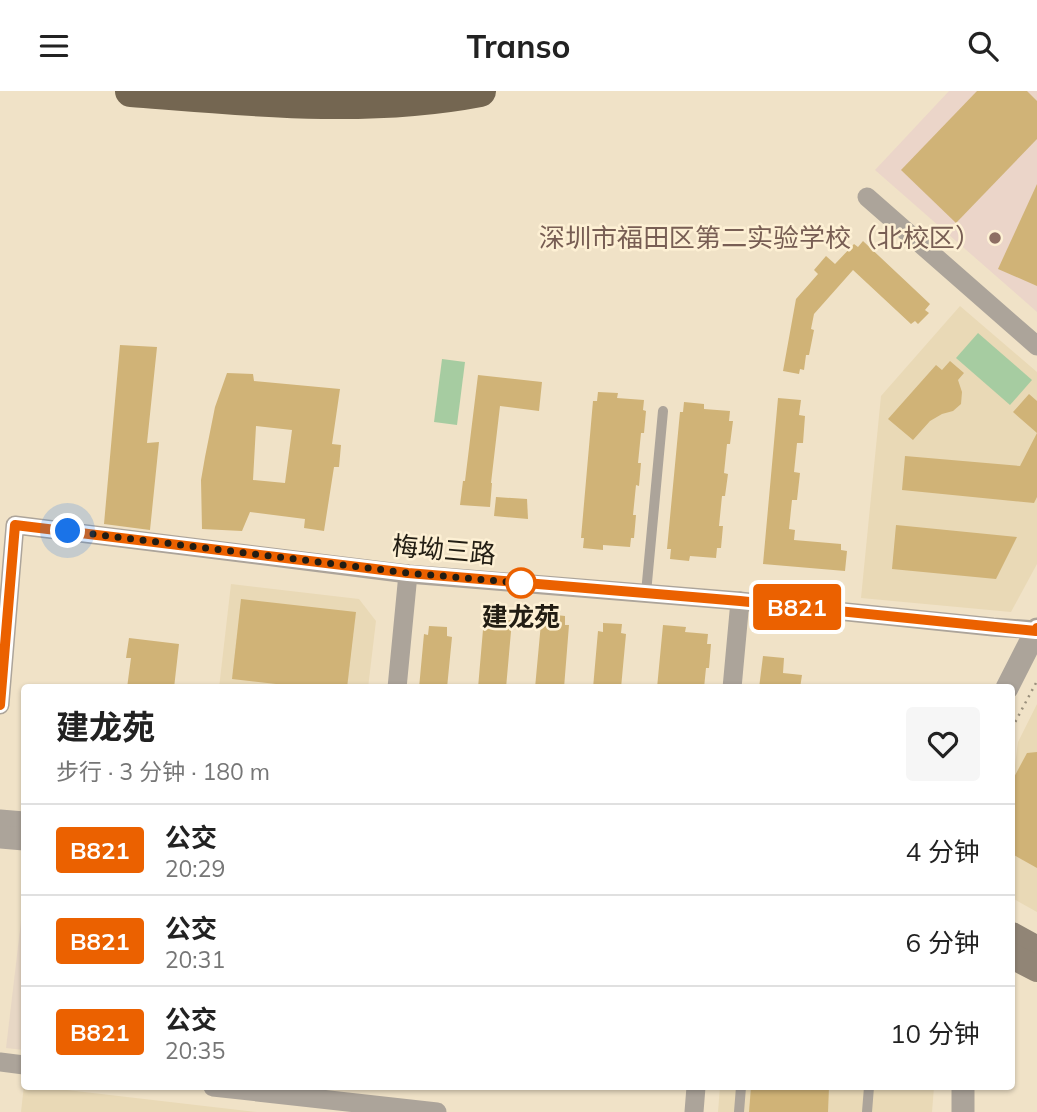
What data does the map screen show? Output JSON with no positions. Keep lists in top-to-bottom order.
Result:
{
  "streets": {
    "street": ["梅坳三路"]
  },
  "places": ["深圳市福田区第二实验学校（北校区）", "建龙苑"],
  "lines": ["bus line B821"],
  "page": {
    "header": "Transo",
    "on_map": "B821",
    "heading": ["建龙苑", "步行 · 3 分钟 · 180 m"],
    "list": [
      {
        "mark": "B821",
        "name": "公交",
        "note": "20:29",
        "value": "4 分钟"
      },
      {
        "mark": "B821",
        "name": "公交",
        "note": "20:31",
        "value": "6 分钟"
      },
      {
        "mark": "B821",
        "name": "公交",
        "note": "20:35",
        "value": "10 分钟"
      }
    ]
  }
}
